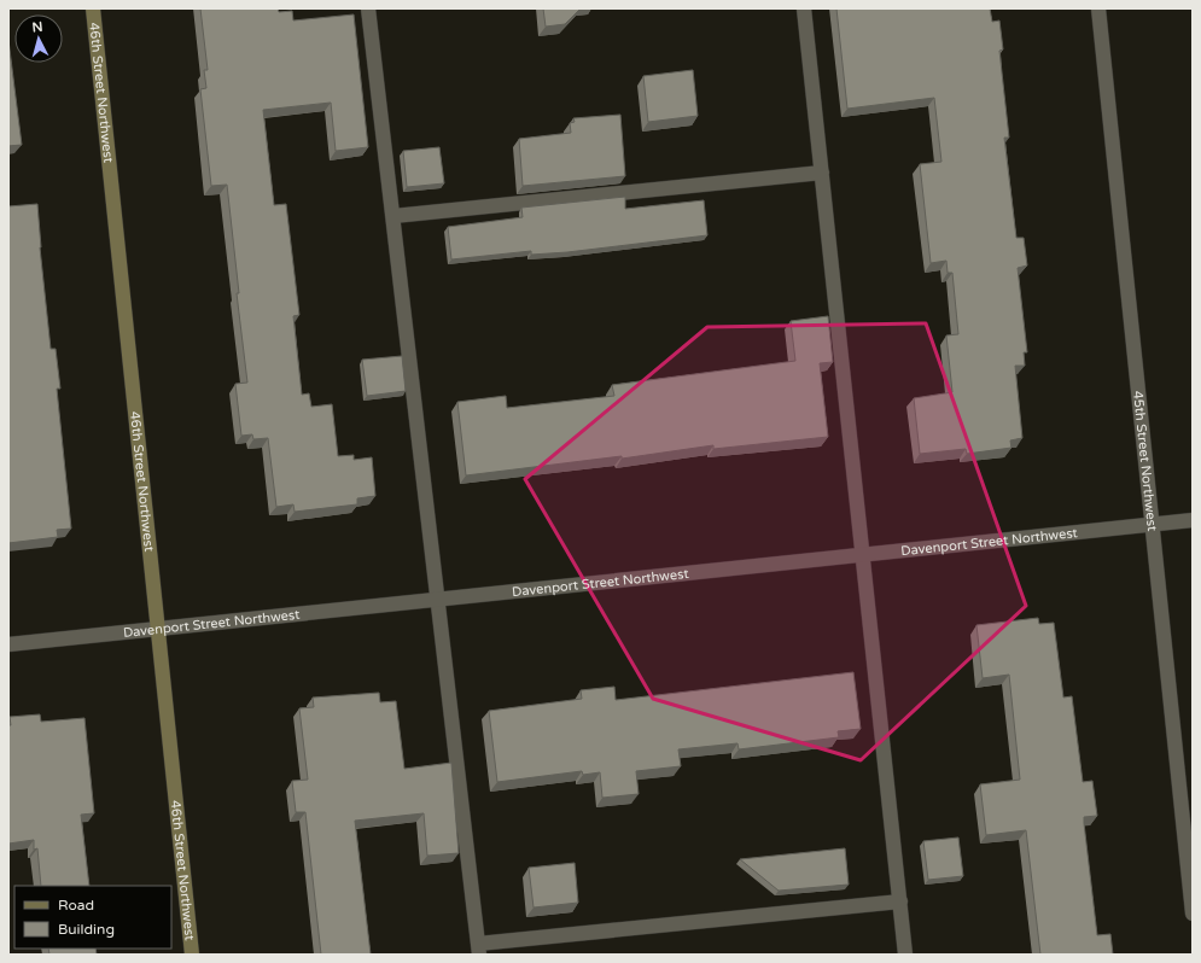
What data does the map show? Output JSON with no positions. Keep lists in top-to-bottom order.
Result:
{
  "streets": {
    "street": ["46th Street Northwest", "45th Street Northwest", "Davenport Street Northwest"]
  },
  "crossings": [
    ["46th Street Northwest", "Davenport Street Northwest"],
    ["45th Street Northwest", "Davenport Street Northwest"]
  ],
  "legend": ["Road", "Building"],
  "north": "top"
}
